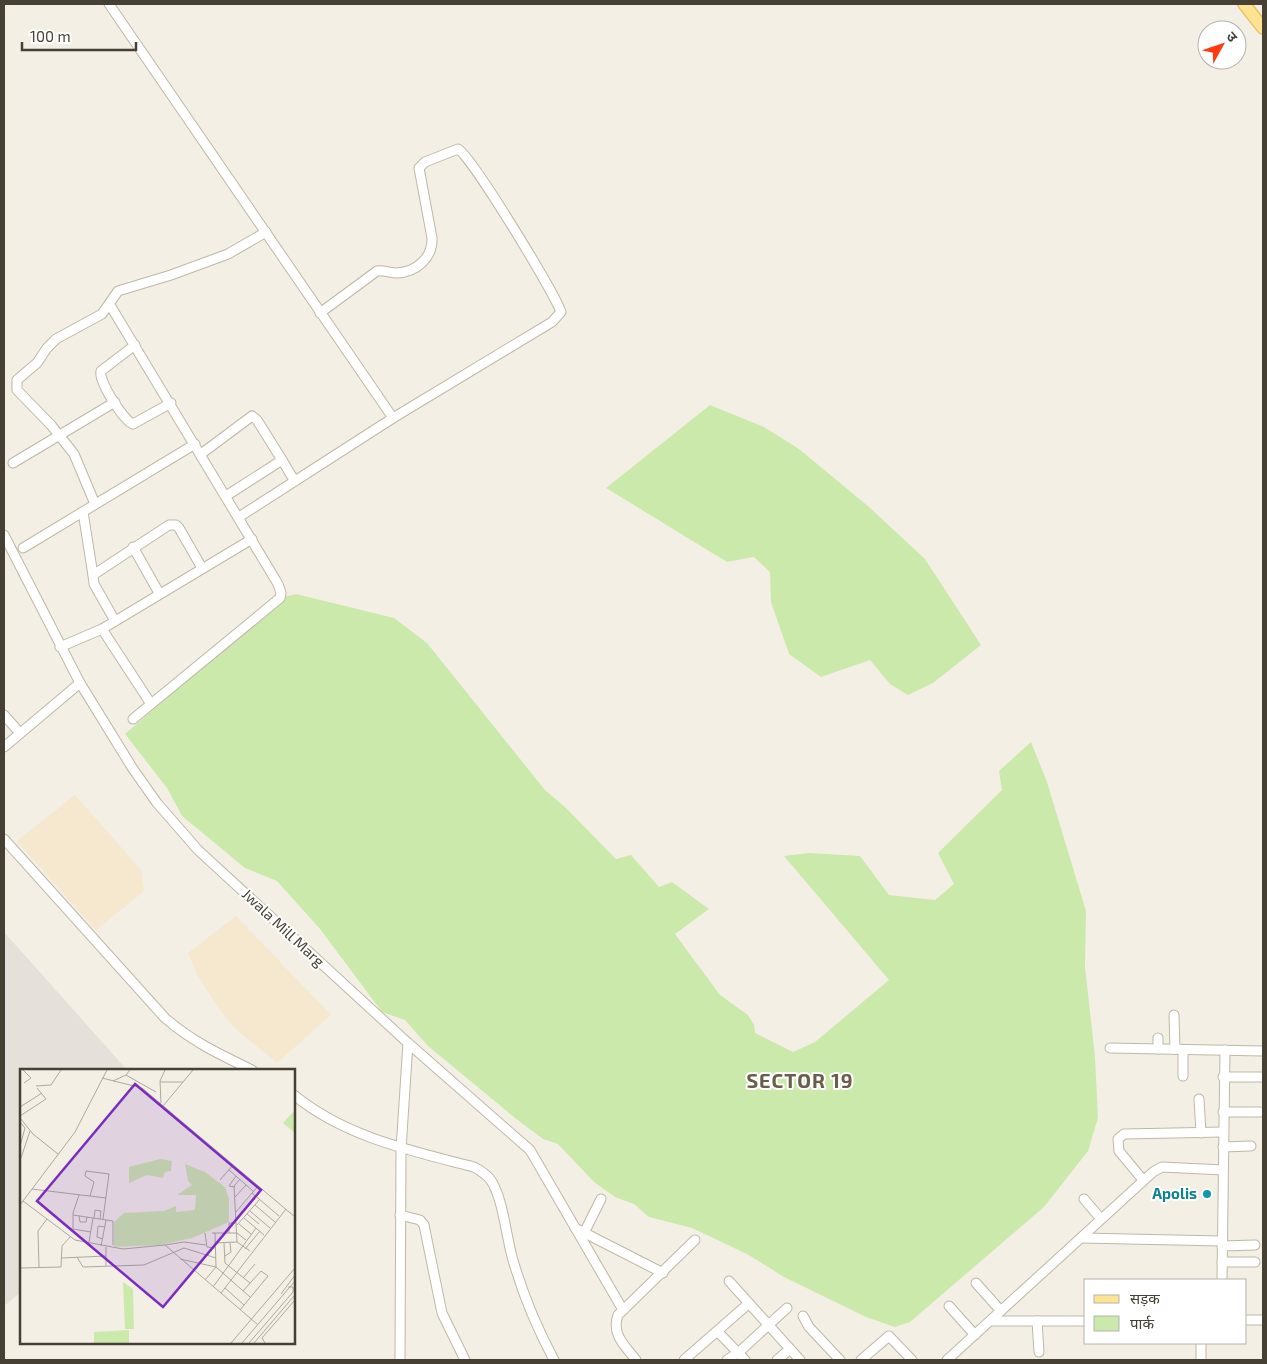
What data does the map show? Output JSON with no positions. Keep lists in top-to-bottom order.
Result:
{
  "streets": {
    "street": ["Jwala Mill Marg"]
  },
  "districts": ["SECTOR 19"],
  "places": ["Apolis"],
  "legend": ["सड़क", "पार्क"],
  "scale_bar": "100 m",
  "north": "top right"
}
